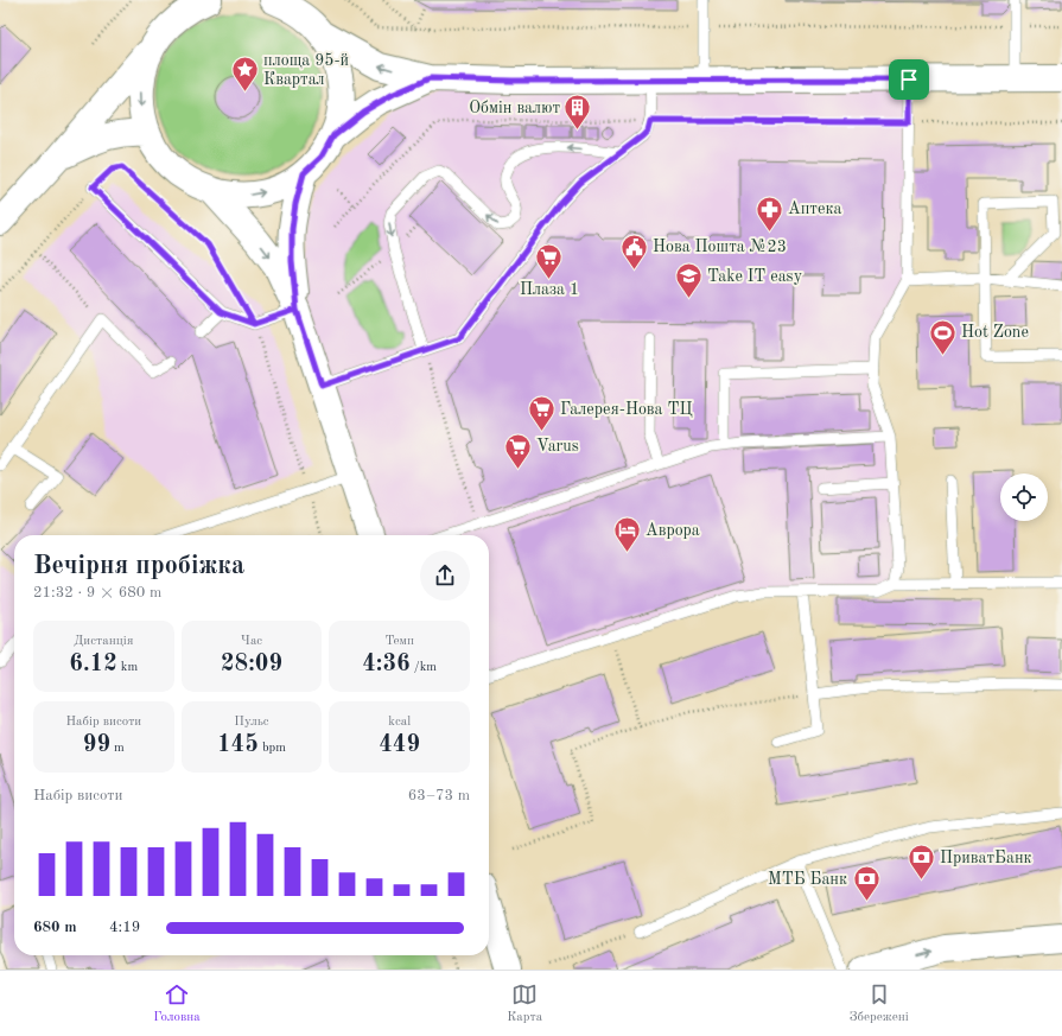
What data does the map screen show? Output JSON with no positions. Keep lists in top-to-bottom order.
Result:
{
  "places": {
    "place": ["площа 95-й Квартал"],
    "building": ["Обмін валют"],
    "pharmacy": ["Аптека"],
    "public building": ["Нова Пошта №23"],
    "supermarket": ["Плаза 1", "Галерея-Нова ТЦ", "Varus"],
    "school or university": ["Take IT easy"],
    "sports": ["Hot Zone"],
    "hotel": ["Аврора"],
    "bank": ["ПриватБанк", "МТБ Банк"]
  },
  "page": {
    "heading": ["Вечірня пробіжка", "21:32 · 9 × 680 m"],
    "stats": [
      ["Дистанція", "6.12 km"],
      ["Час", "28:09"],
      ["Темп", "4:36 /km"],
      ["Набір висоти", "99 m"],
      ["Пульс", "145 bpm"],
      ["kcal", "449"]
    ],
    "chart": ["Набір висоти", "63–73 m"],
    "list": [
      {
        "name": "680 m",
        "note": "4:19"
      }
    ],
    "tabs": ["Головна", "Карта", "Збережені"]
  }
}
